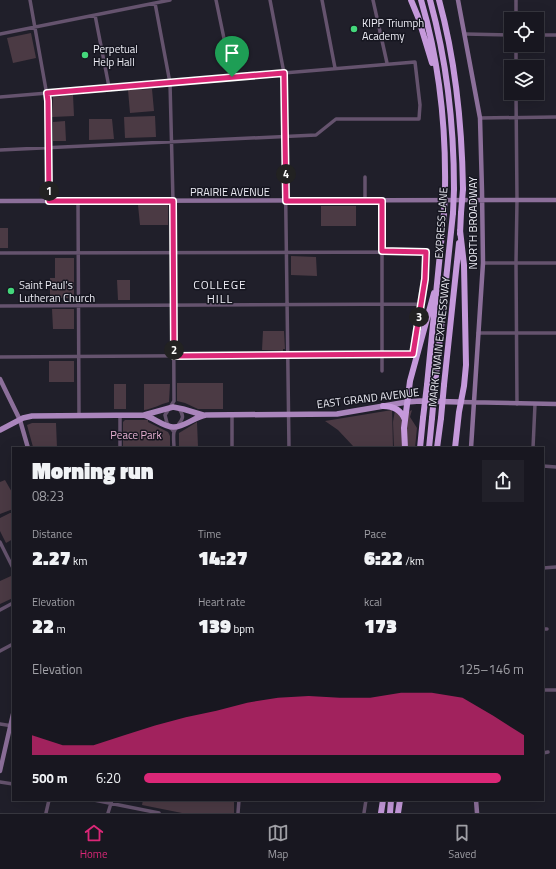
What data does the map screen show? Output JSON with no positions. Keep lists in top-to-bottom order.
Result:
{
  "streets": {
    "highway": ["EXPRESS LANE", "MARK TWAIN EXPRESSWAY"],
    "main road": ["PRAIRIE AVENUE", "NORTH BROADWAY", "EAST GRAND AVENUE"]
  },
  "crossings": [
    ["PRAIRIE AVENUE", "NORTH BROADWAY"],
    ["NORTH BROADWAY", "EAST GRAND AVENUE"]
  ],
  "districts": ["COLLEGE HILL"],
  "parks": ["Peace Park"],
  "places": ["KIPP Triumph Academy", "Perpetual Help Hall", "Saint Paul's Lutheran Church"],
  "page": {
    "pins": [
      "4",
      "1",
      "3",
      "2"
    ],
    "heading": ["Morning run", "08:23"],
    "stats": [
      ["Distance", "2.27 km"],
      ["Time", "14:27"],
      ["Pace", "6:22 /km"],
      ["Elevation", "22 m"],
      ["Heart rate", "139 bpm"],
      ["kcal", "173"]
    ],
    "chart": ["Elevation", "125–146 m"],
    "list": [
      {
        "name": "500 m",
        "note": "6:20"
      }
    ],
    "tabs": ["Home", "Map", "Saved"]
  }
}
